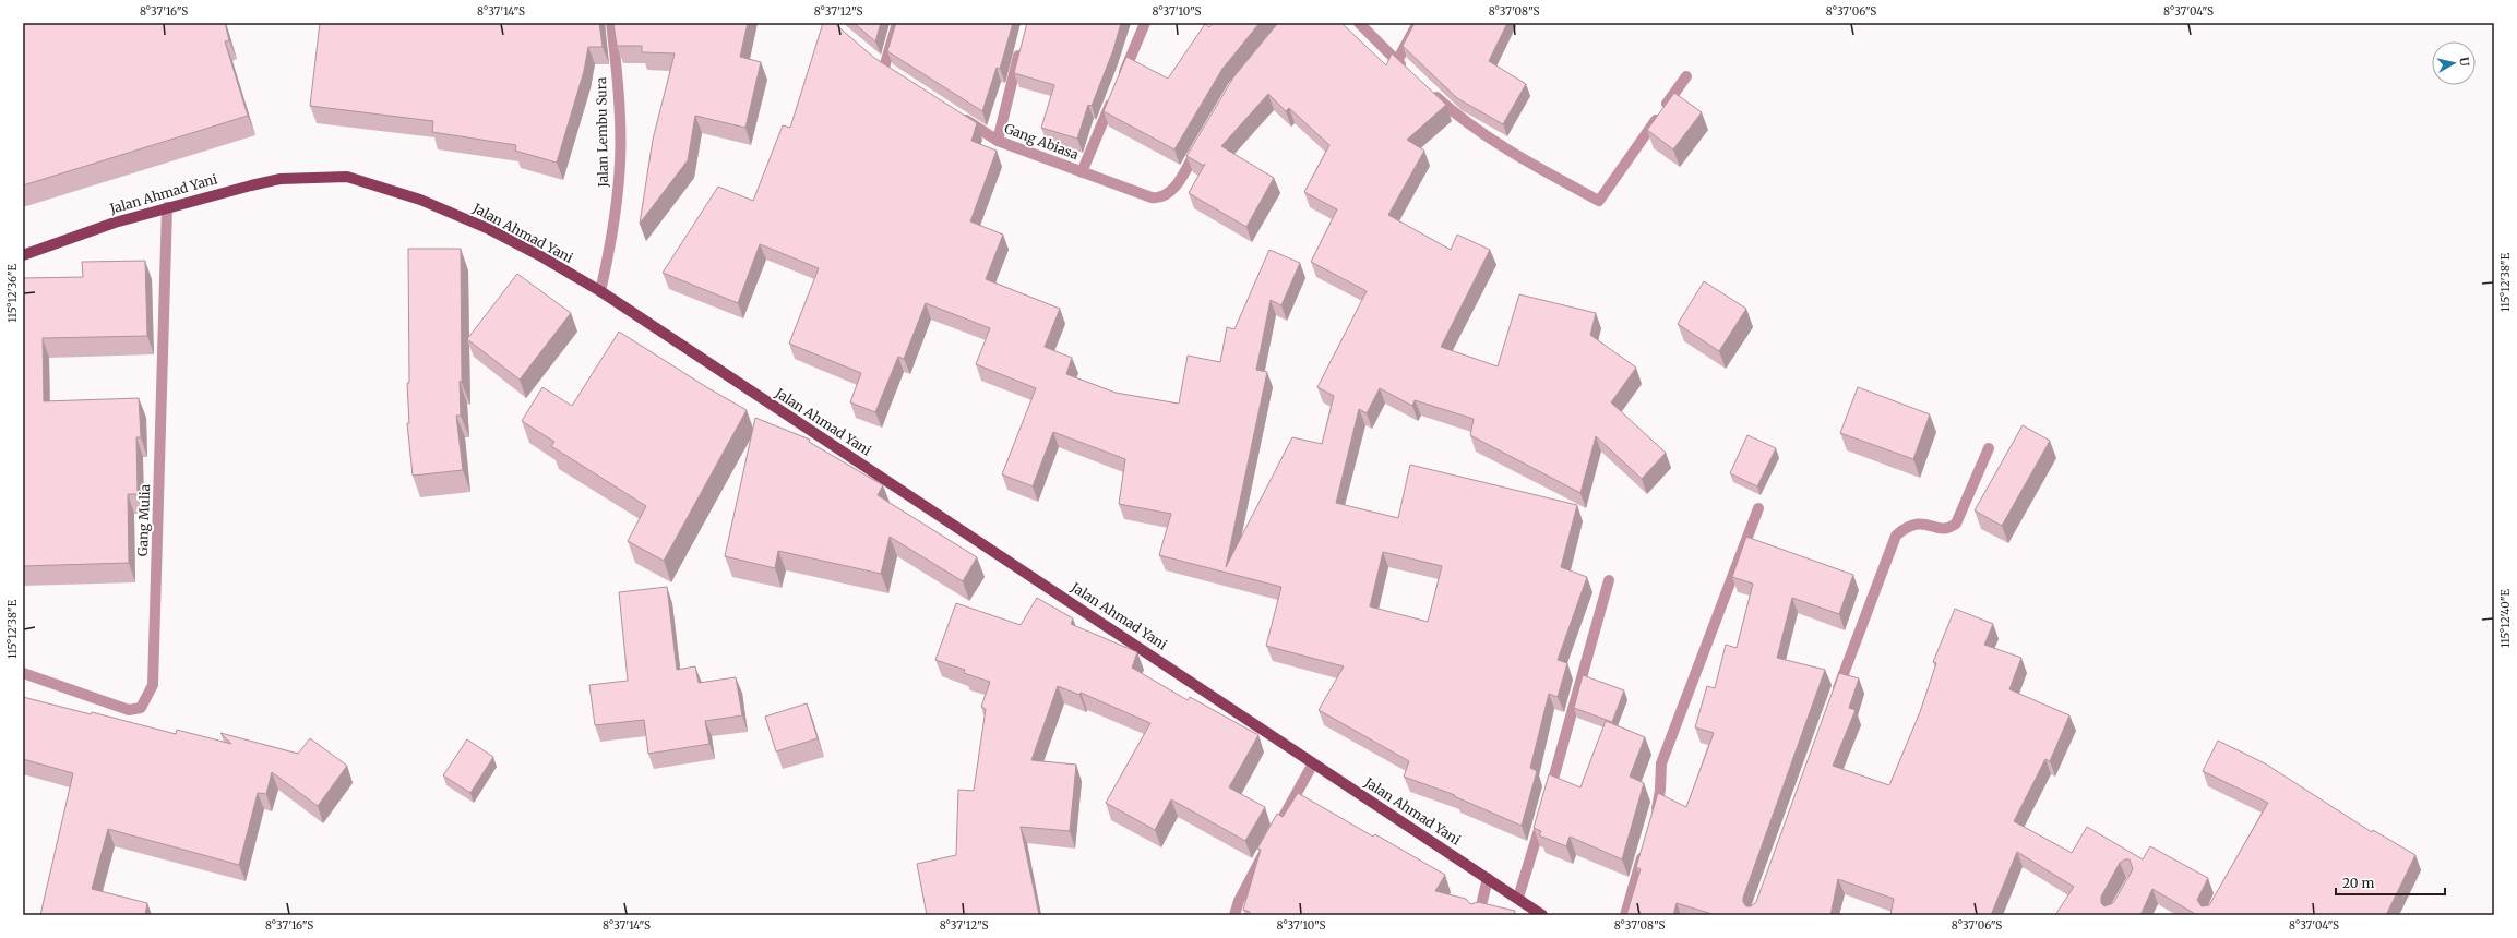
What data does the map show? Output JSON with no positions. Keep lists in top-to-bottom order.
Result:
{
  "streets": {
    "main road": ["Jalan Ahmad Yani"],
    "street": ["Jalan Lembu Sura", "Gang Abiasa", "Gang Mulia"]
  },
  "crossings": [
    ["Jalan Lembu Sura", "Jalan Ahmad Yani"],
    ["Jalan Ahmad Yani", "Gang Mulia"]
  ],
  "scale_bar": "20 m",
  "north": "right",
  "coordinates": [
    "8°37'16\"S",
    "8°37'14\"S",
    "8°37'12\"S",
    "8°37'10\"S",
    "8°37'08\"S",
    "8°37'06\"S",
    "8°37'04\"S",
    "115°12'38\"E",
    "115°12'36\"E",
    "115°12'40\"E"
  ]
}
